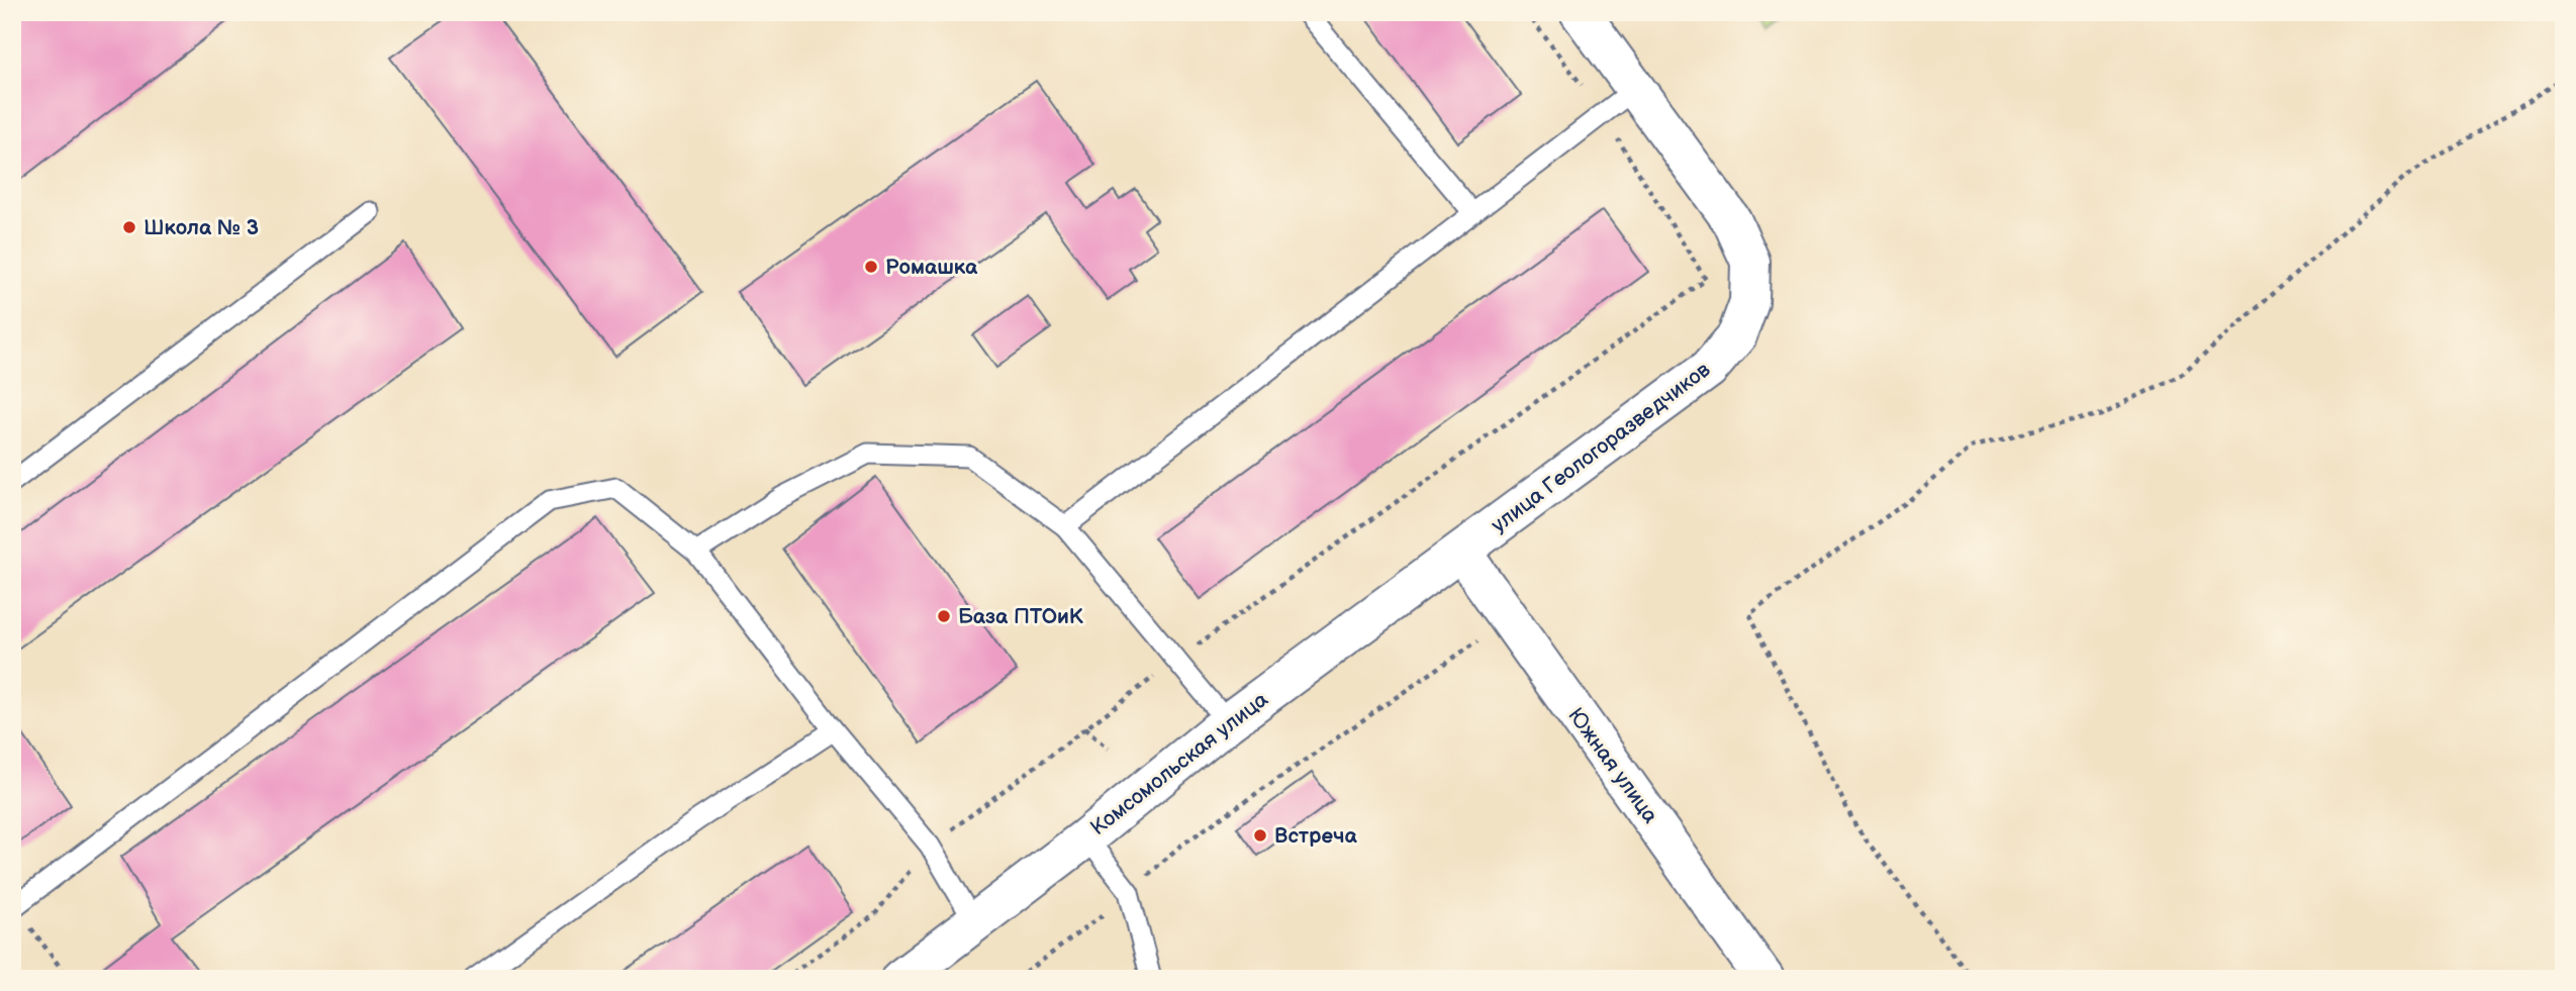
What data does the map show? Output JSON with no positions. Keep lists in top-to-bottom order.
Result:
{
  "streets": {
    "street": ["улица Геологоразведчиков", "Комсомольская улица", "Южная улица"]
  },
  "crossings": [
    ["улица Геологоразведчиков", "Комсомольская улица"],
    ["улица Геологоразведчиков", "Южная улица"],
    ["Комсомольская улица", "Южная улица"]
  ],
  "places": [
    "Школа № 3",
    "Ромашка",
    "База ПТОиК",
    "Встреча"
  ]
}
